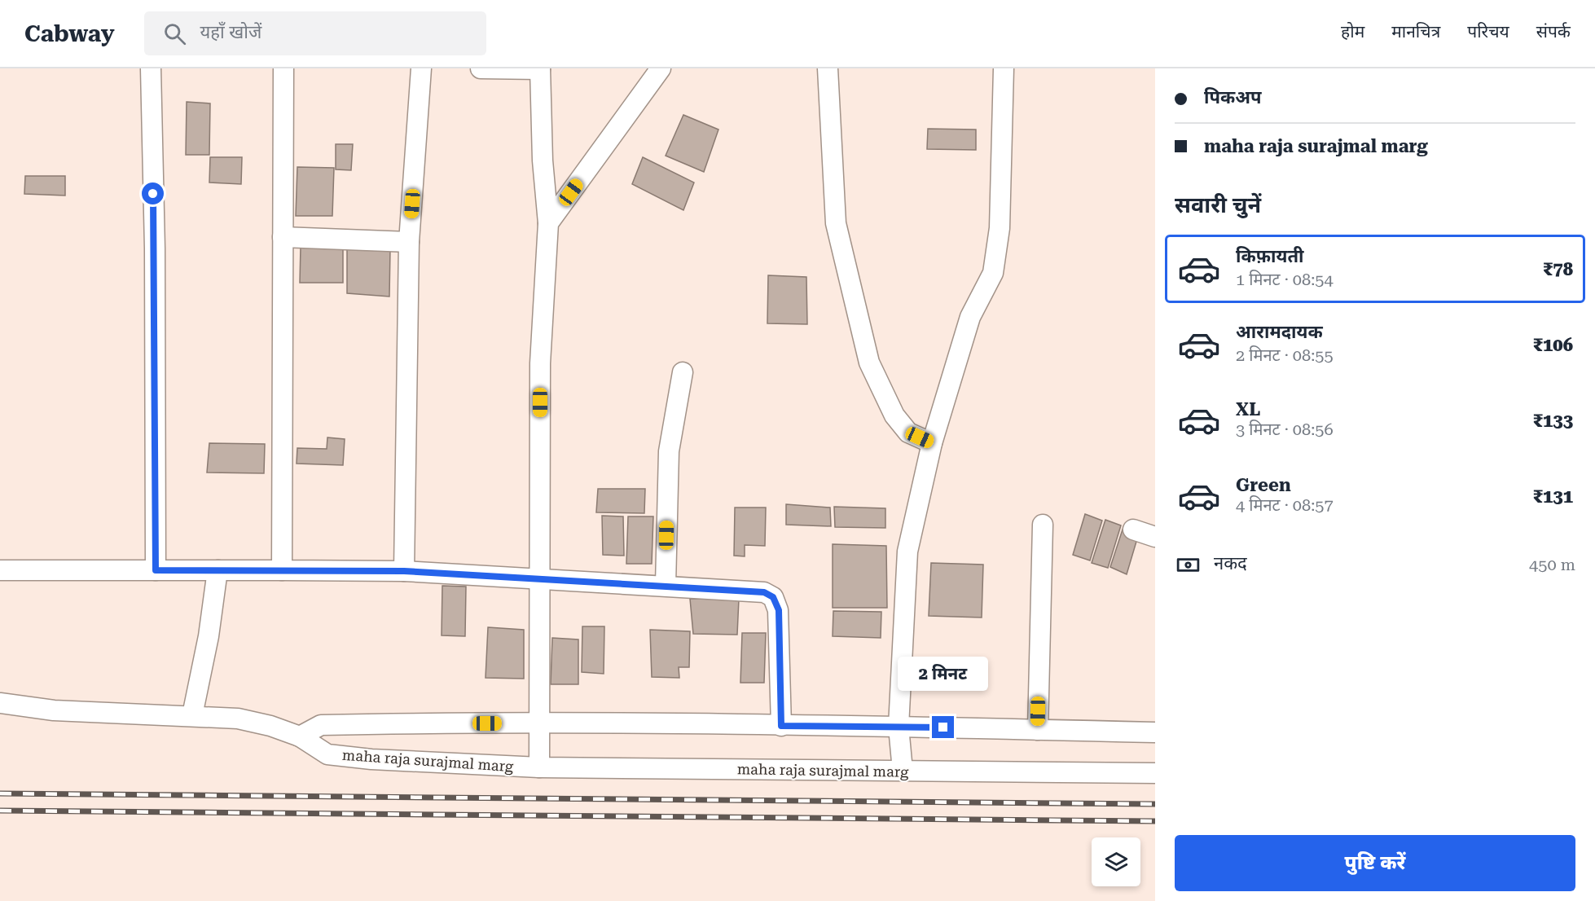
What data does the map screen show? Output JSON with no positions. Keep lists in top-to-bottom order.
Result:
{
  "streets": {
    "street": ["maha raja surajmal marg"]
  },
  "page": {
    "header": "Cabway",
    "search": "यहाँ खोजें",
    "nav": [
      "होम",
      "मानचित्र",
      "परिचय",
      "संपर्क"
    ],
    "banner": ["पिकअप", "maha raja surajmal marg"],
    "heading": "सवारी चुनें",
    "list": [
      {
        "name": "किफ़ायती",
        "note": "1 मिनट · 08:54",
        "value": "₹78"
      },
      {
        "name": "आरामदायक",
        "note": "2 मिनट · 08:55",
        "value": "₹106"
      },
      {
        "name": "XL",
        "note": "3 मिनट · 08:56",
        "value": "₹133"
      },
      {
        "name": "Green",
        "note": "4 मिनट · 08:57",
        "value": "₹131"
      }
    ],
    "pay": ["नकद", "450 m"],
    "bubble": "2 मिनट",
    "buttons": "पुष्टि करें"
  }
}
